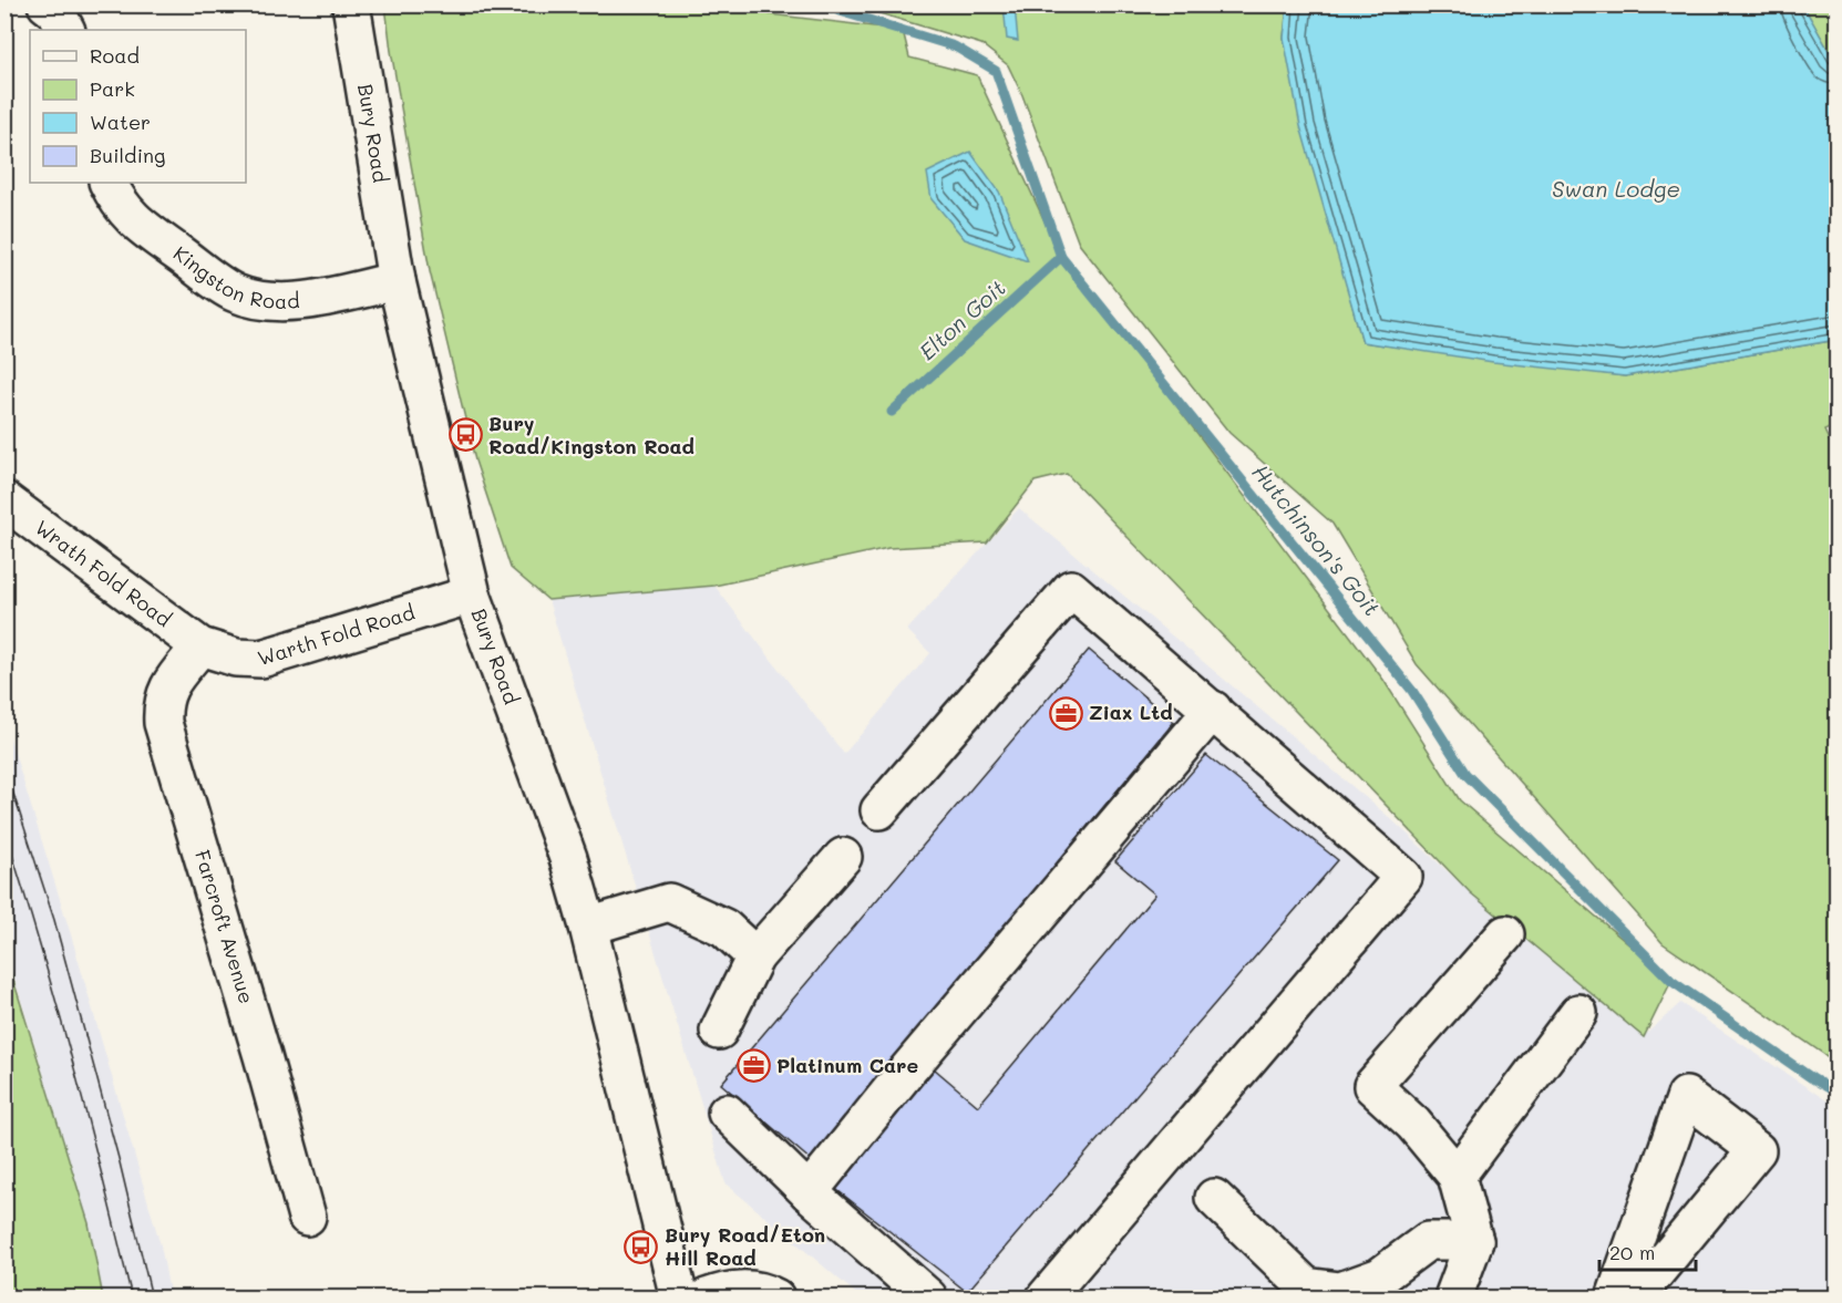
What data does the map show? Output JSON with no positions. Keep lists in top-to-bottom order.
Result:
{
  "streets": {
    "street": [
      "Bury Road",
      "Kingston Road",
      "Wrath Fold Road",
      "Warth Fold Road",
      "Farcroft Avenue"
    ]
  },
  "crossings": [
    ["Bury Road", "Kingston Road"],
    ["Bury Road", "Warth Fold Road"],
    ["Wrath Fold Road", "Warth Fold Road"],
    ["Wrath Fold Road", "Farcroft Avenue"],
    ["Warth Fold Road", "Farcroft Avenue"]
  ],
  "water": ["Swan Lodge", "Elton Goit", "Hutchinson's Goit"],
  "places": {
    "bus stop": ["Bury Road/Kingston Road", "Bury Road/Eton Hill Road"],
    "office": ["Ziax Ltd", "Platinum Care"]
  },
  "legend": [
    "Road",
    "Park",
    "Water",
    "Building"
  ],
  "scale_bar": "20 m"
}
